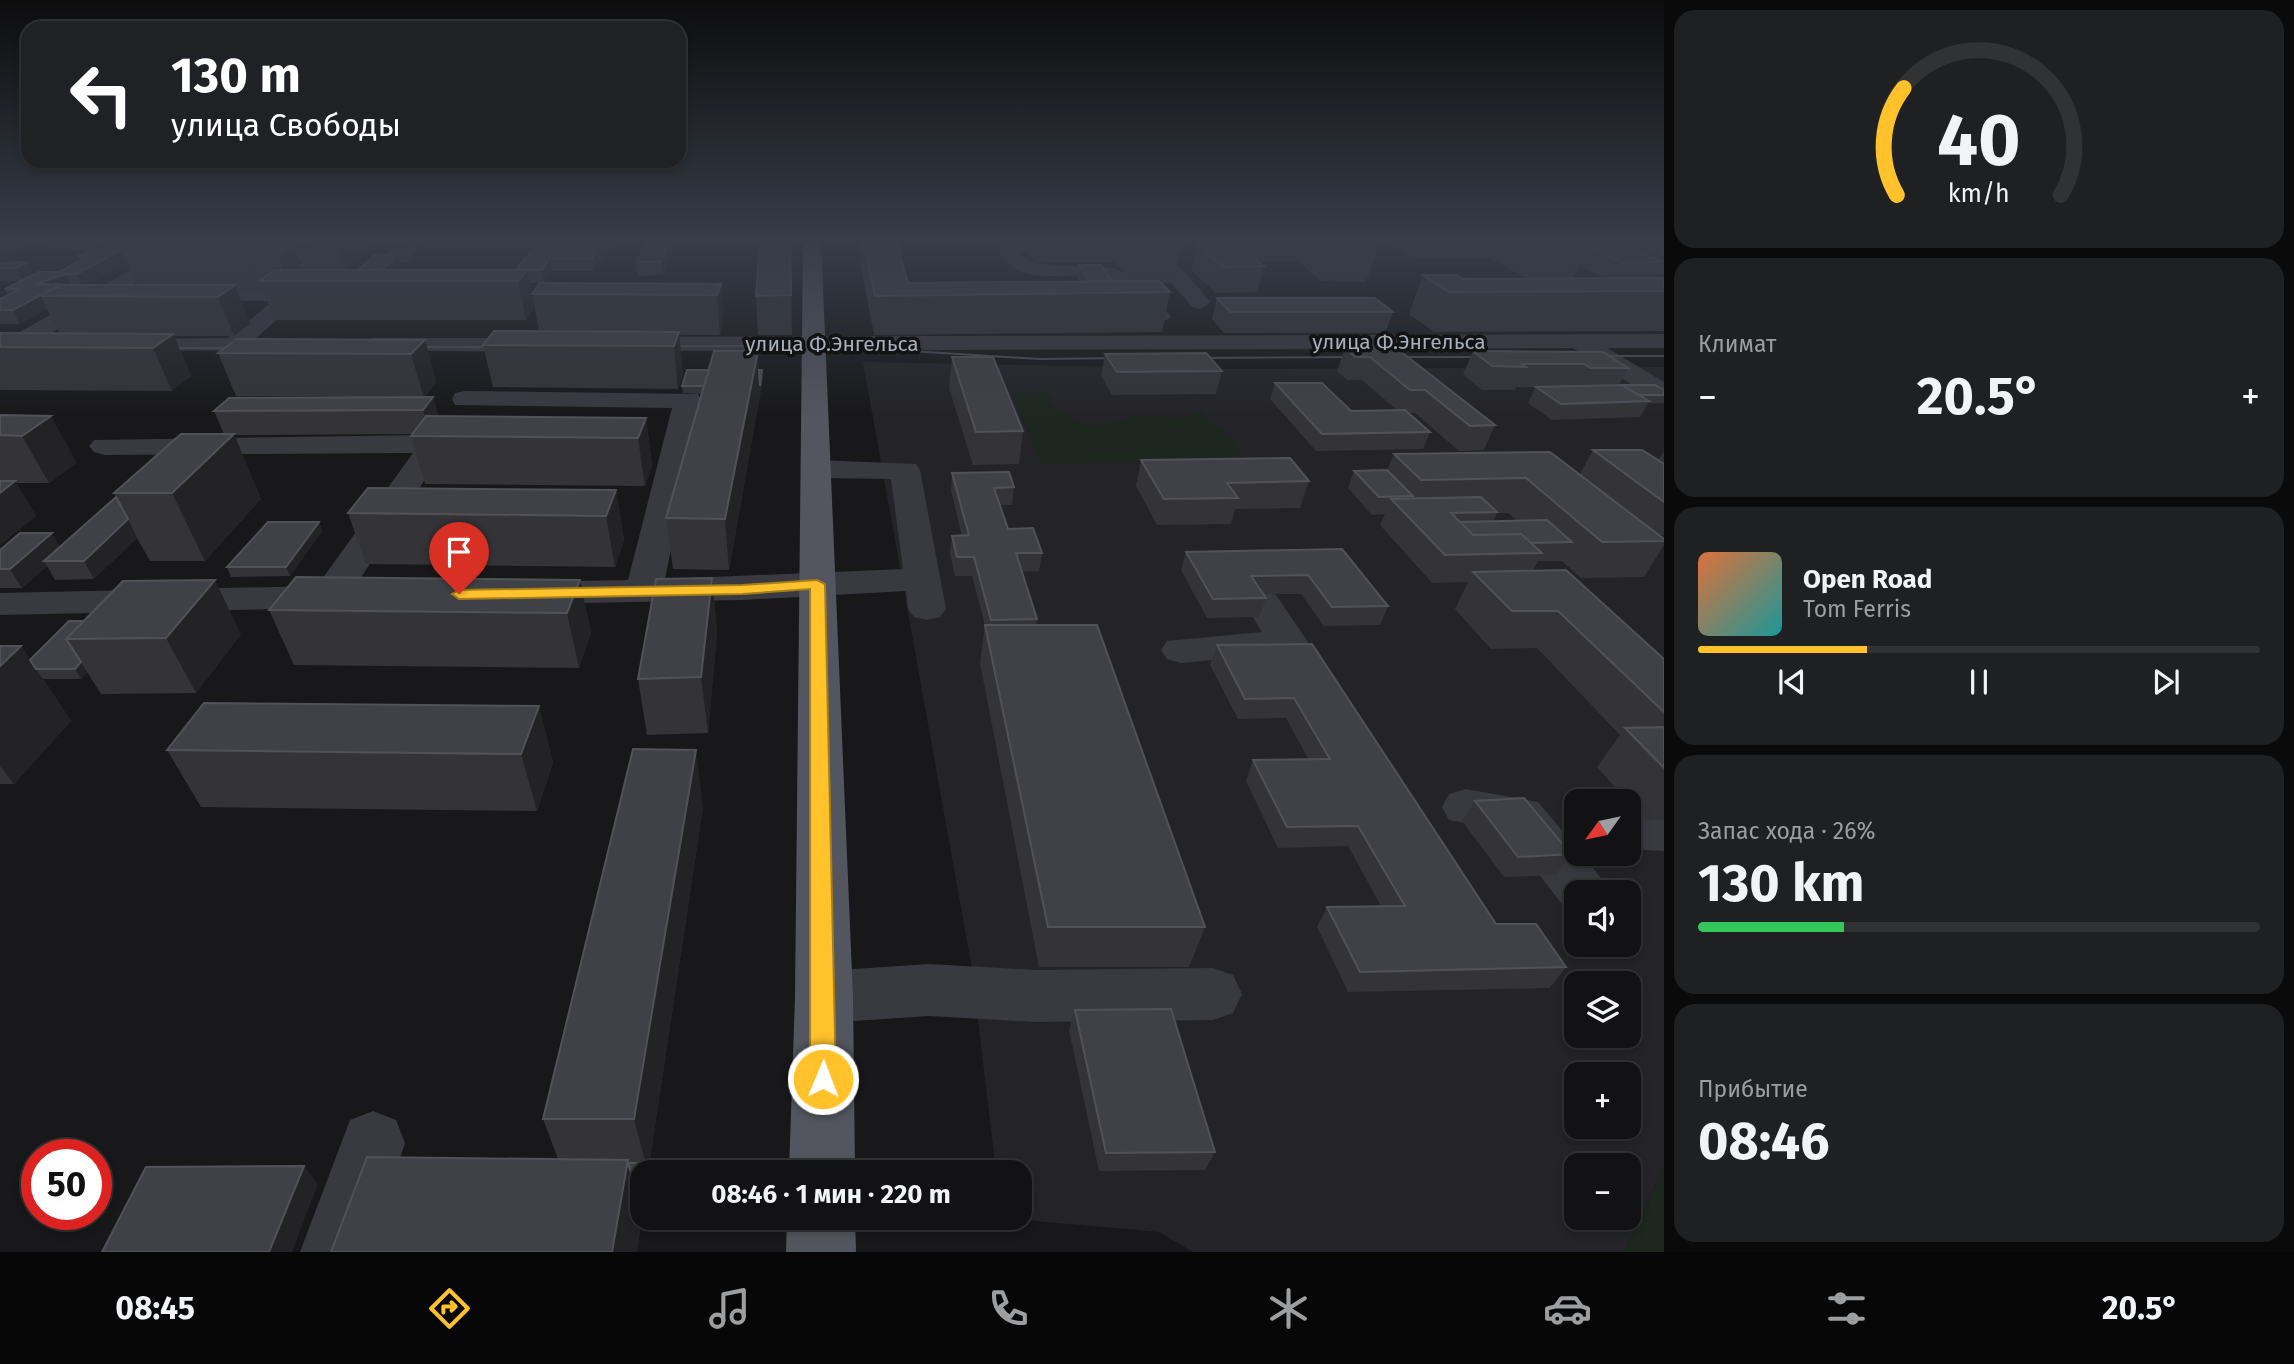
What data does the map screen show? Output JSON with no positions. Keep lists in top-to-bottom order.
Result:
{
  "streets": {
    "street": ["улица Ф.Энгельса"]
  },
  "north": "bottom left",
  "page": {
    "turn": ["130 m", "улица Свободы"],
    "tile": [
      "Климат",
      ["Запас хода · 26%", "130 km"],
      ["Прибытие", "08:46"]
    ],
    "heat": ["−", "20.5°", "+"],
    "song": ["Open Road", "Tom Ferris"],
    "map_buttons": ["+", "−"],
    "limit": "50",
    "trip": "08:46 · 1 мин · 220 m",
    "tabs": ["08:45", "20.5°"],
    "gauge": ["40", "km/h"]
  }
}
